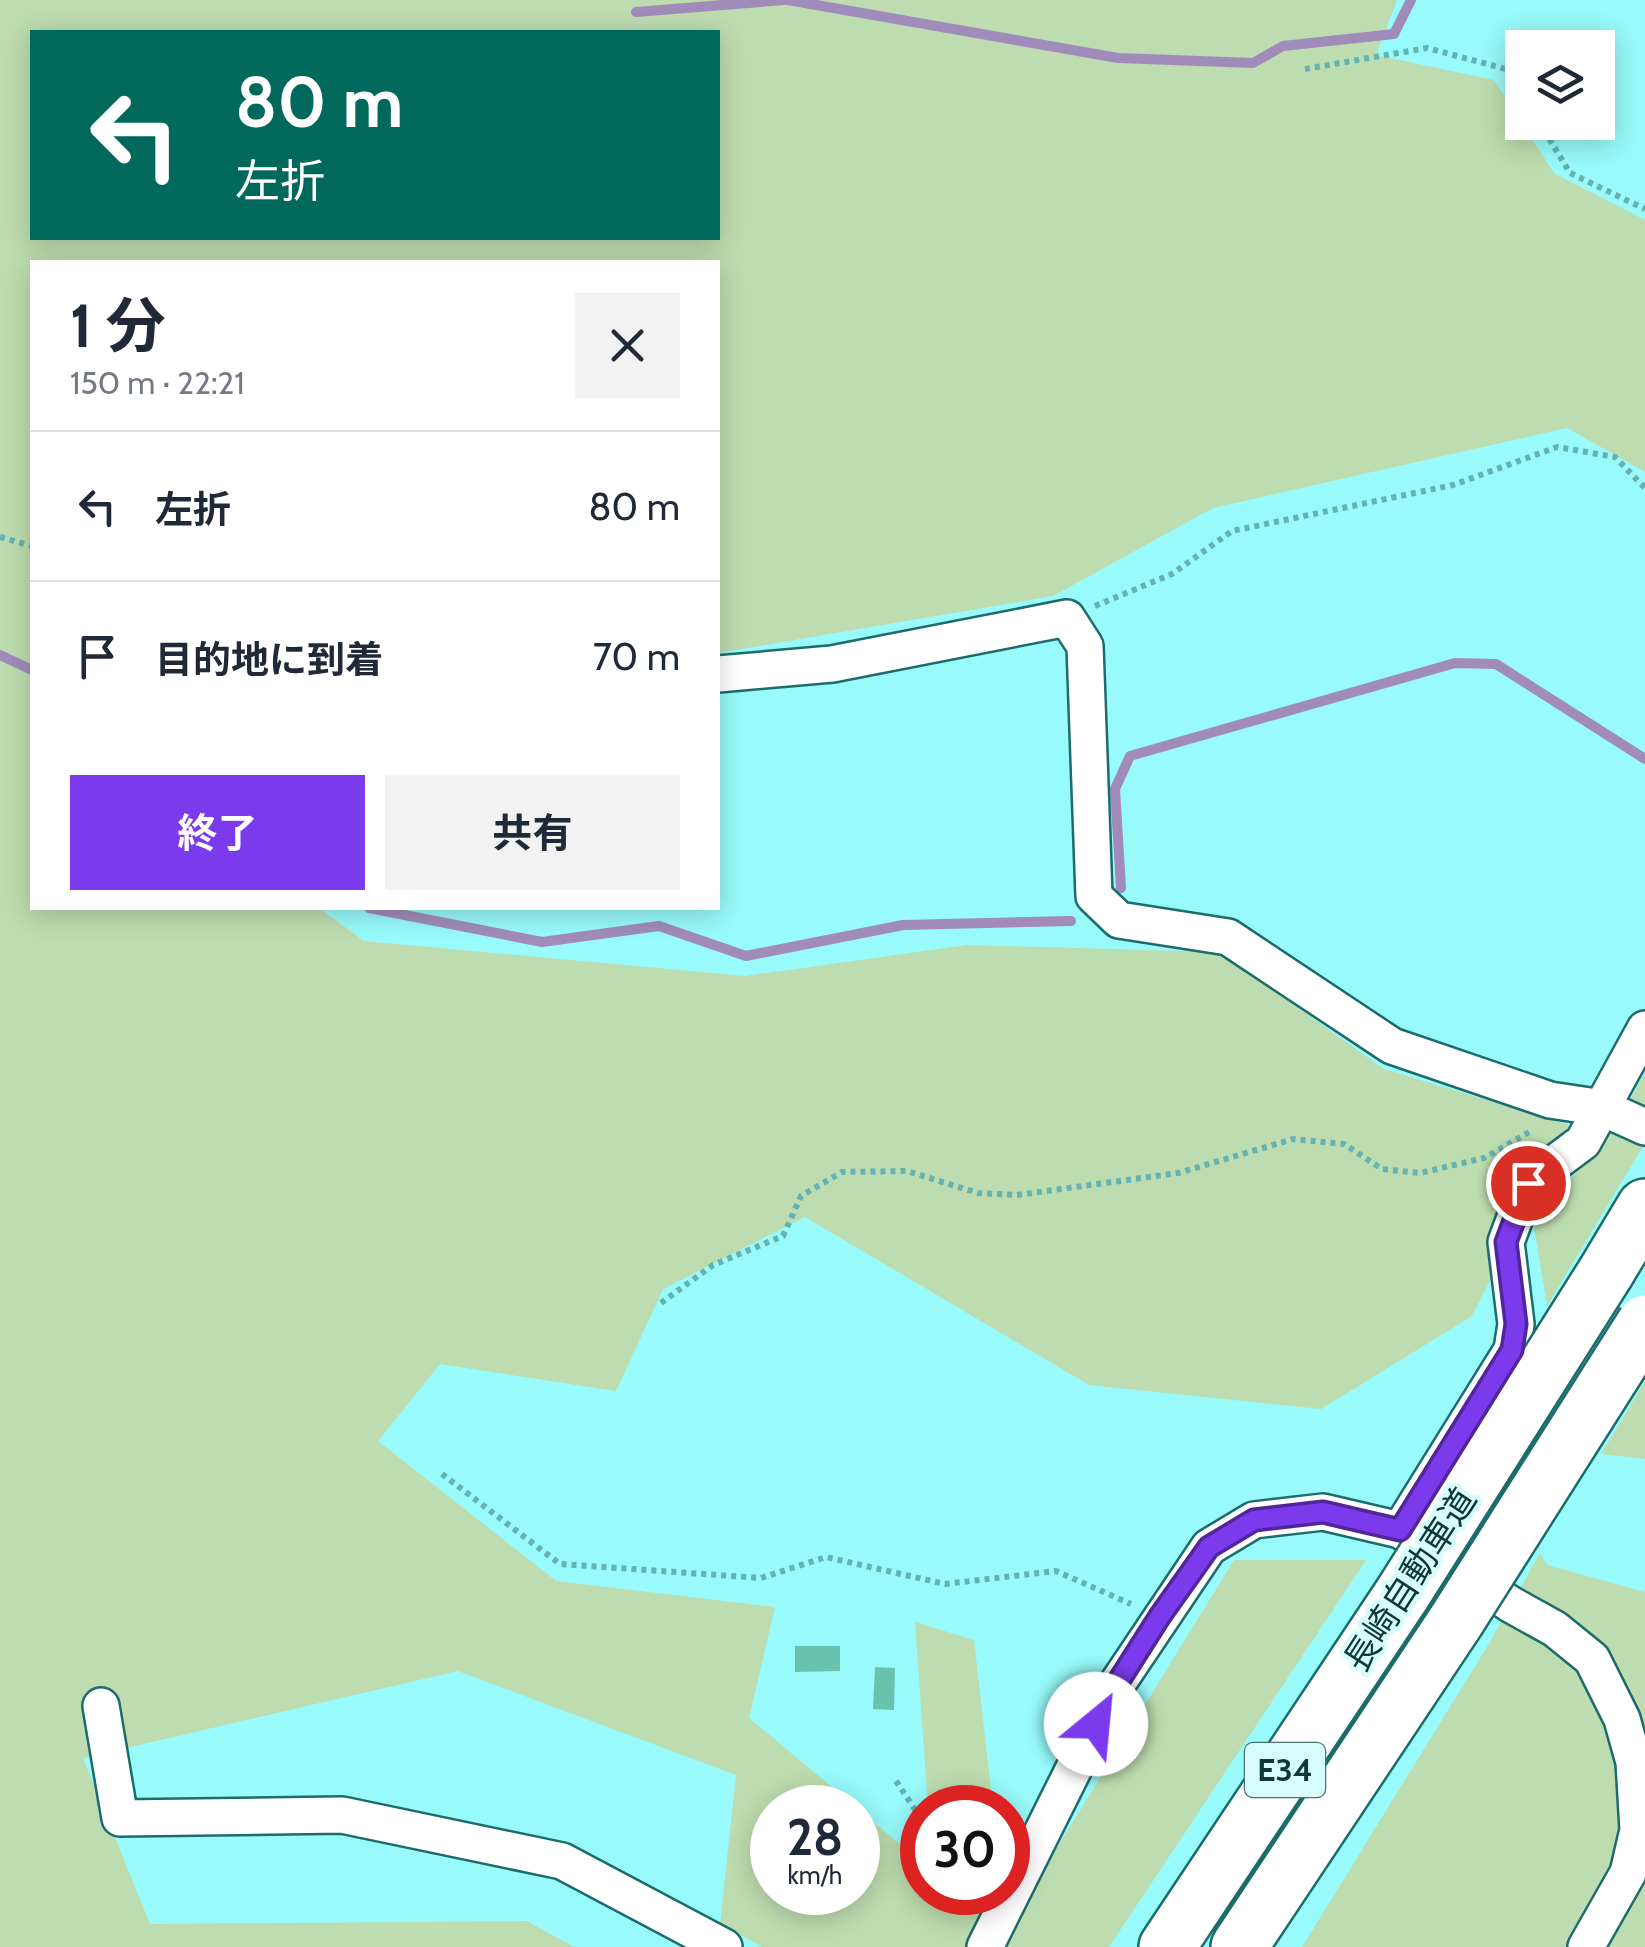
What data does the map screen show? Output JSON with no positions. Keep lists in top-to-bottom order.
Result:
{
  "streets": {
    "highway": ["長崎自動車道", "E34"]
  },
  "page": {
    "turn": ["80 m", "左折"],
    "heading": ["1 分", "150 m · 22:21"],
    "list": [
      {
        "name": "左折",
        "value": "80 m"
      },
      {
        "name": "目的地に到着",
        "value": "70 m"
      }
    ],
    "buttons": ["終了", "共有"],
    "speed": "28 km/h",
    "limit": "30"
  }
}
